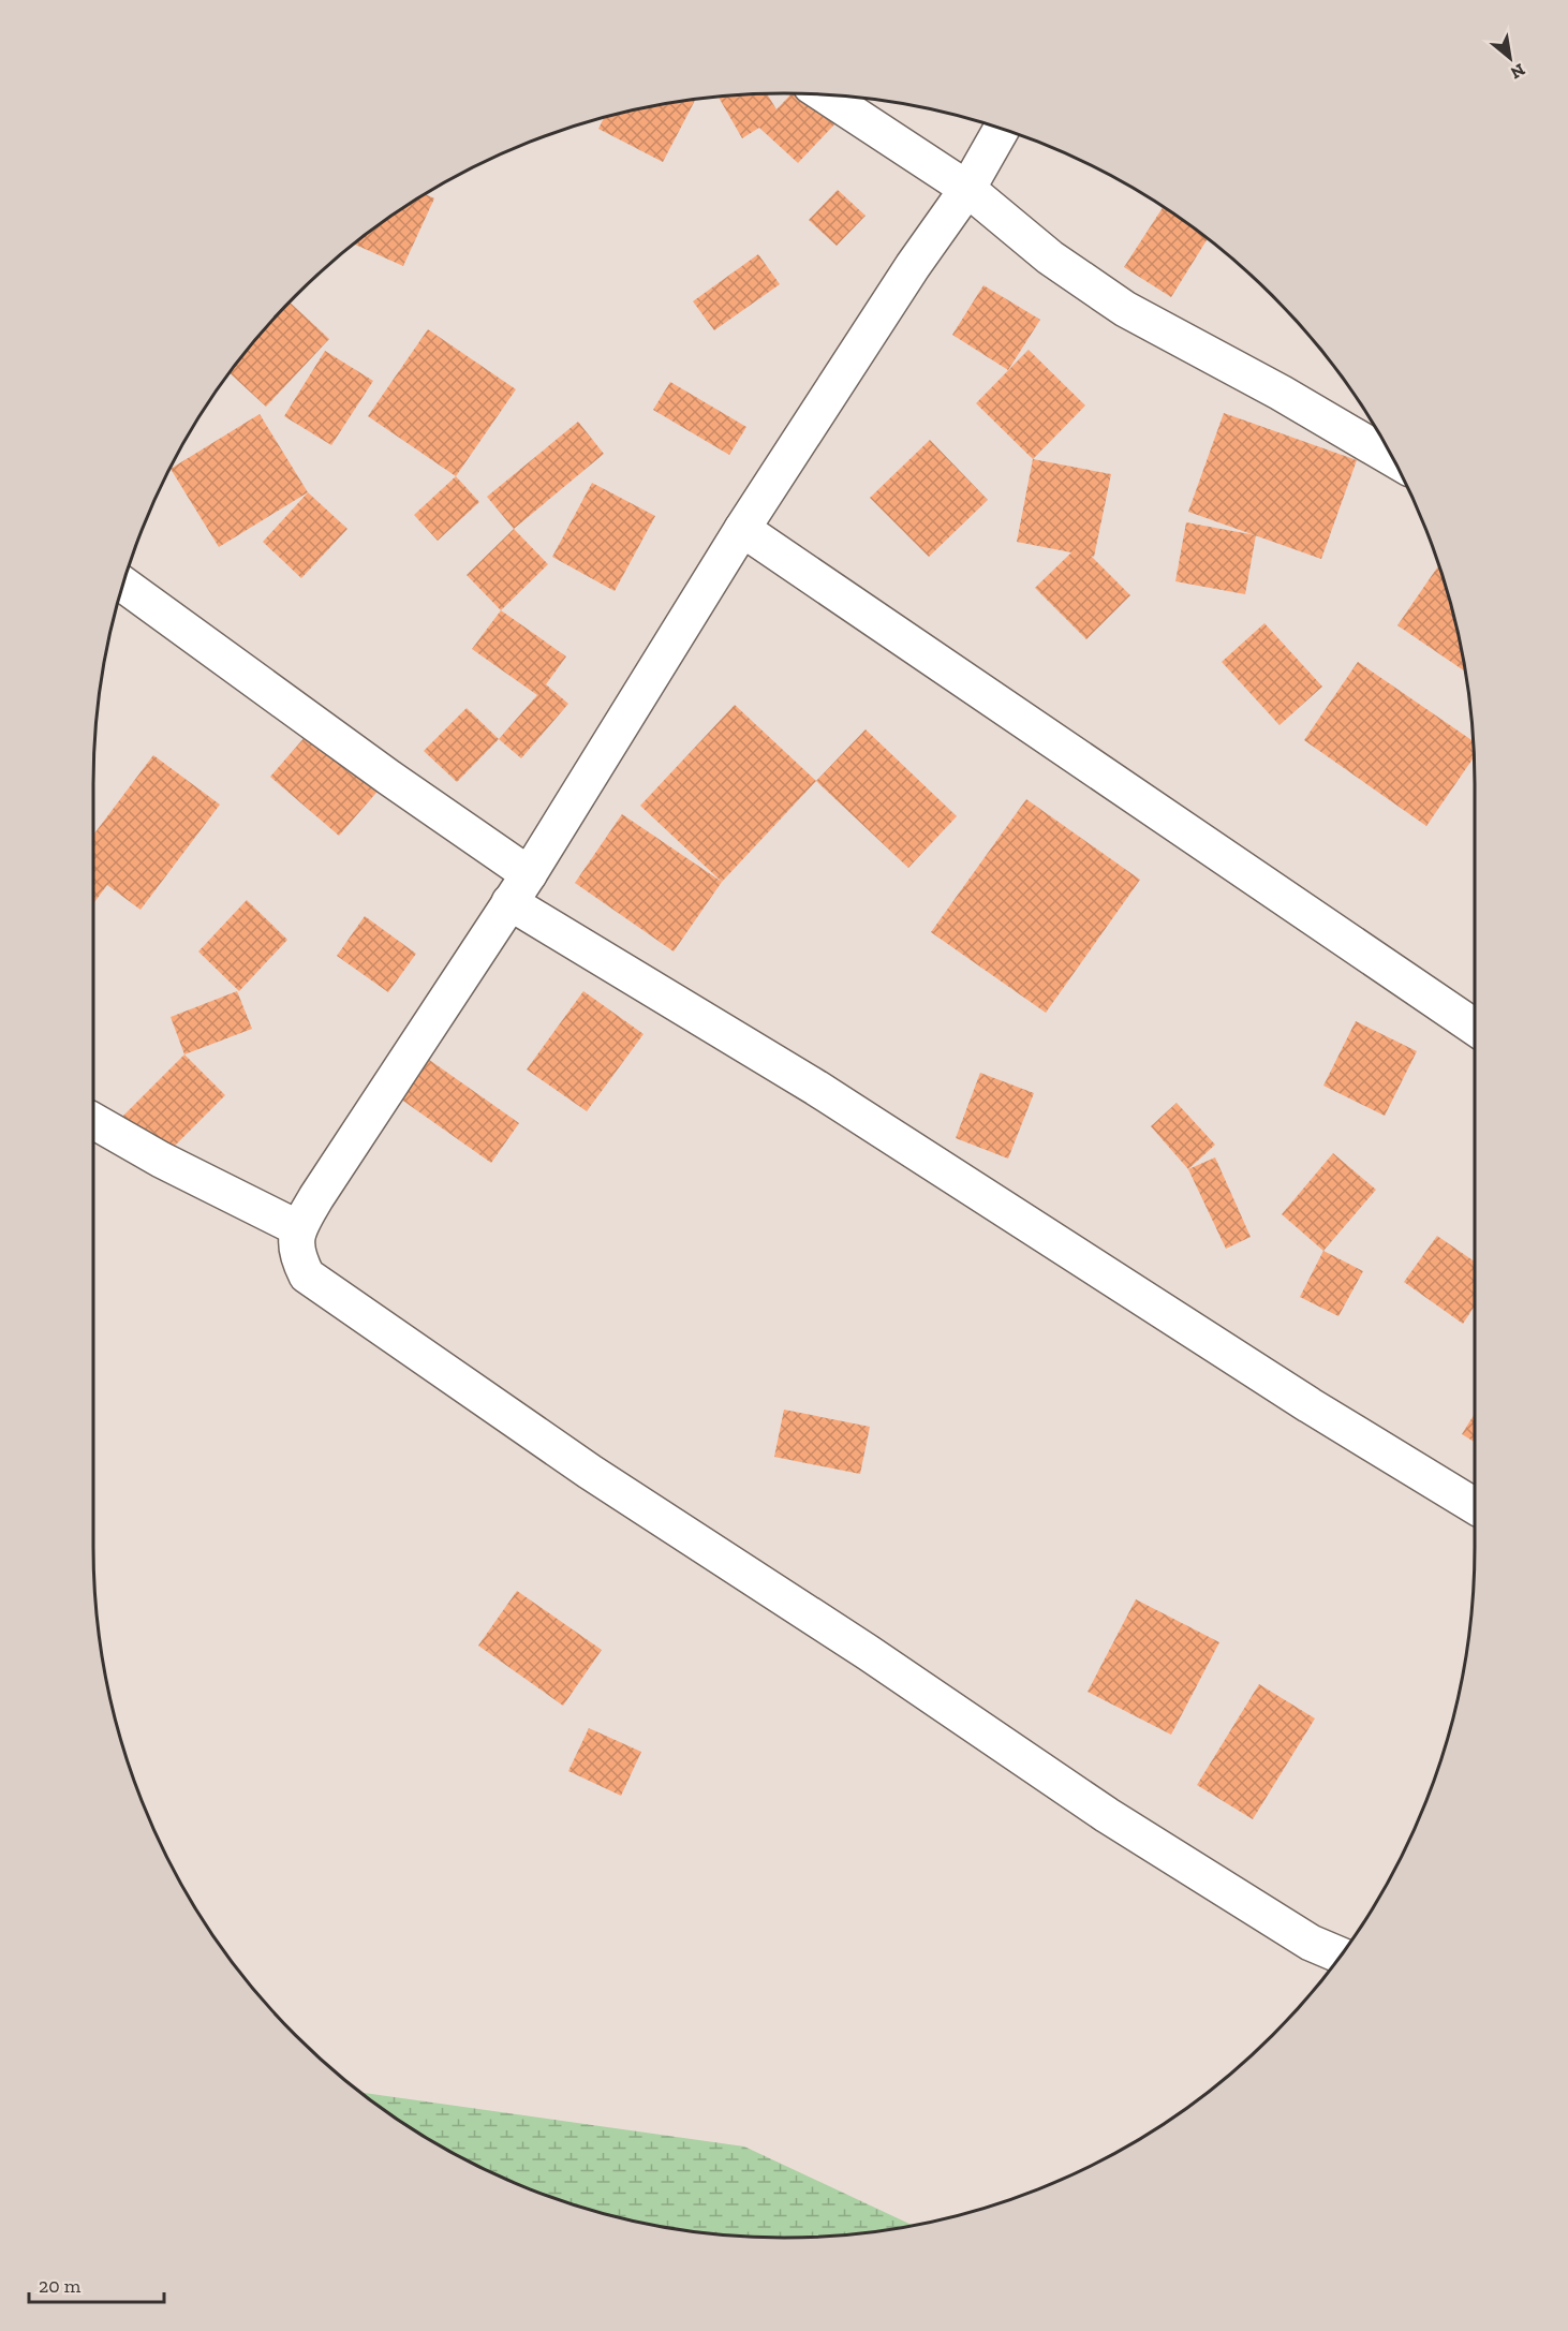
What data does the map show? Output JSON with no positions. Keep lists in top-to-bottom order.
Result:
{
  "scale_bar": "20 m",
  "north": "bottom right"
}
